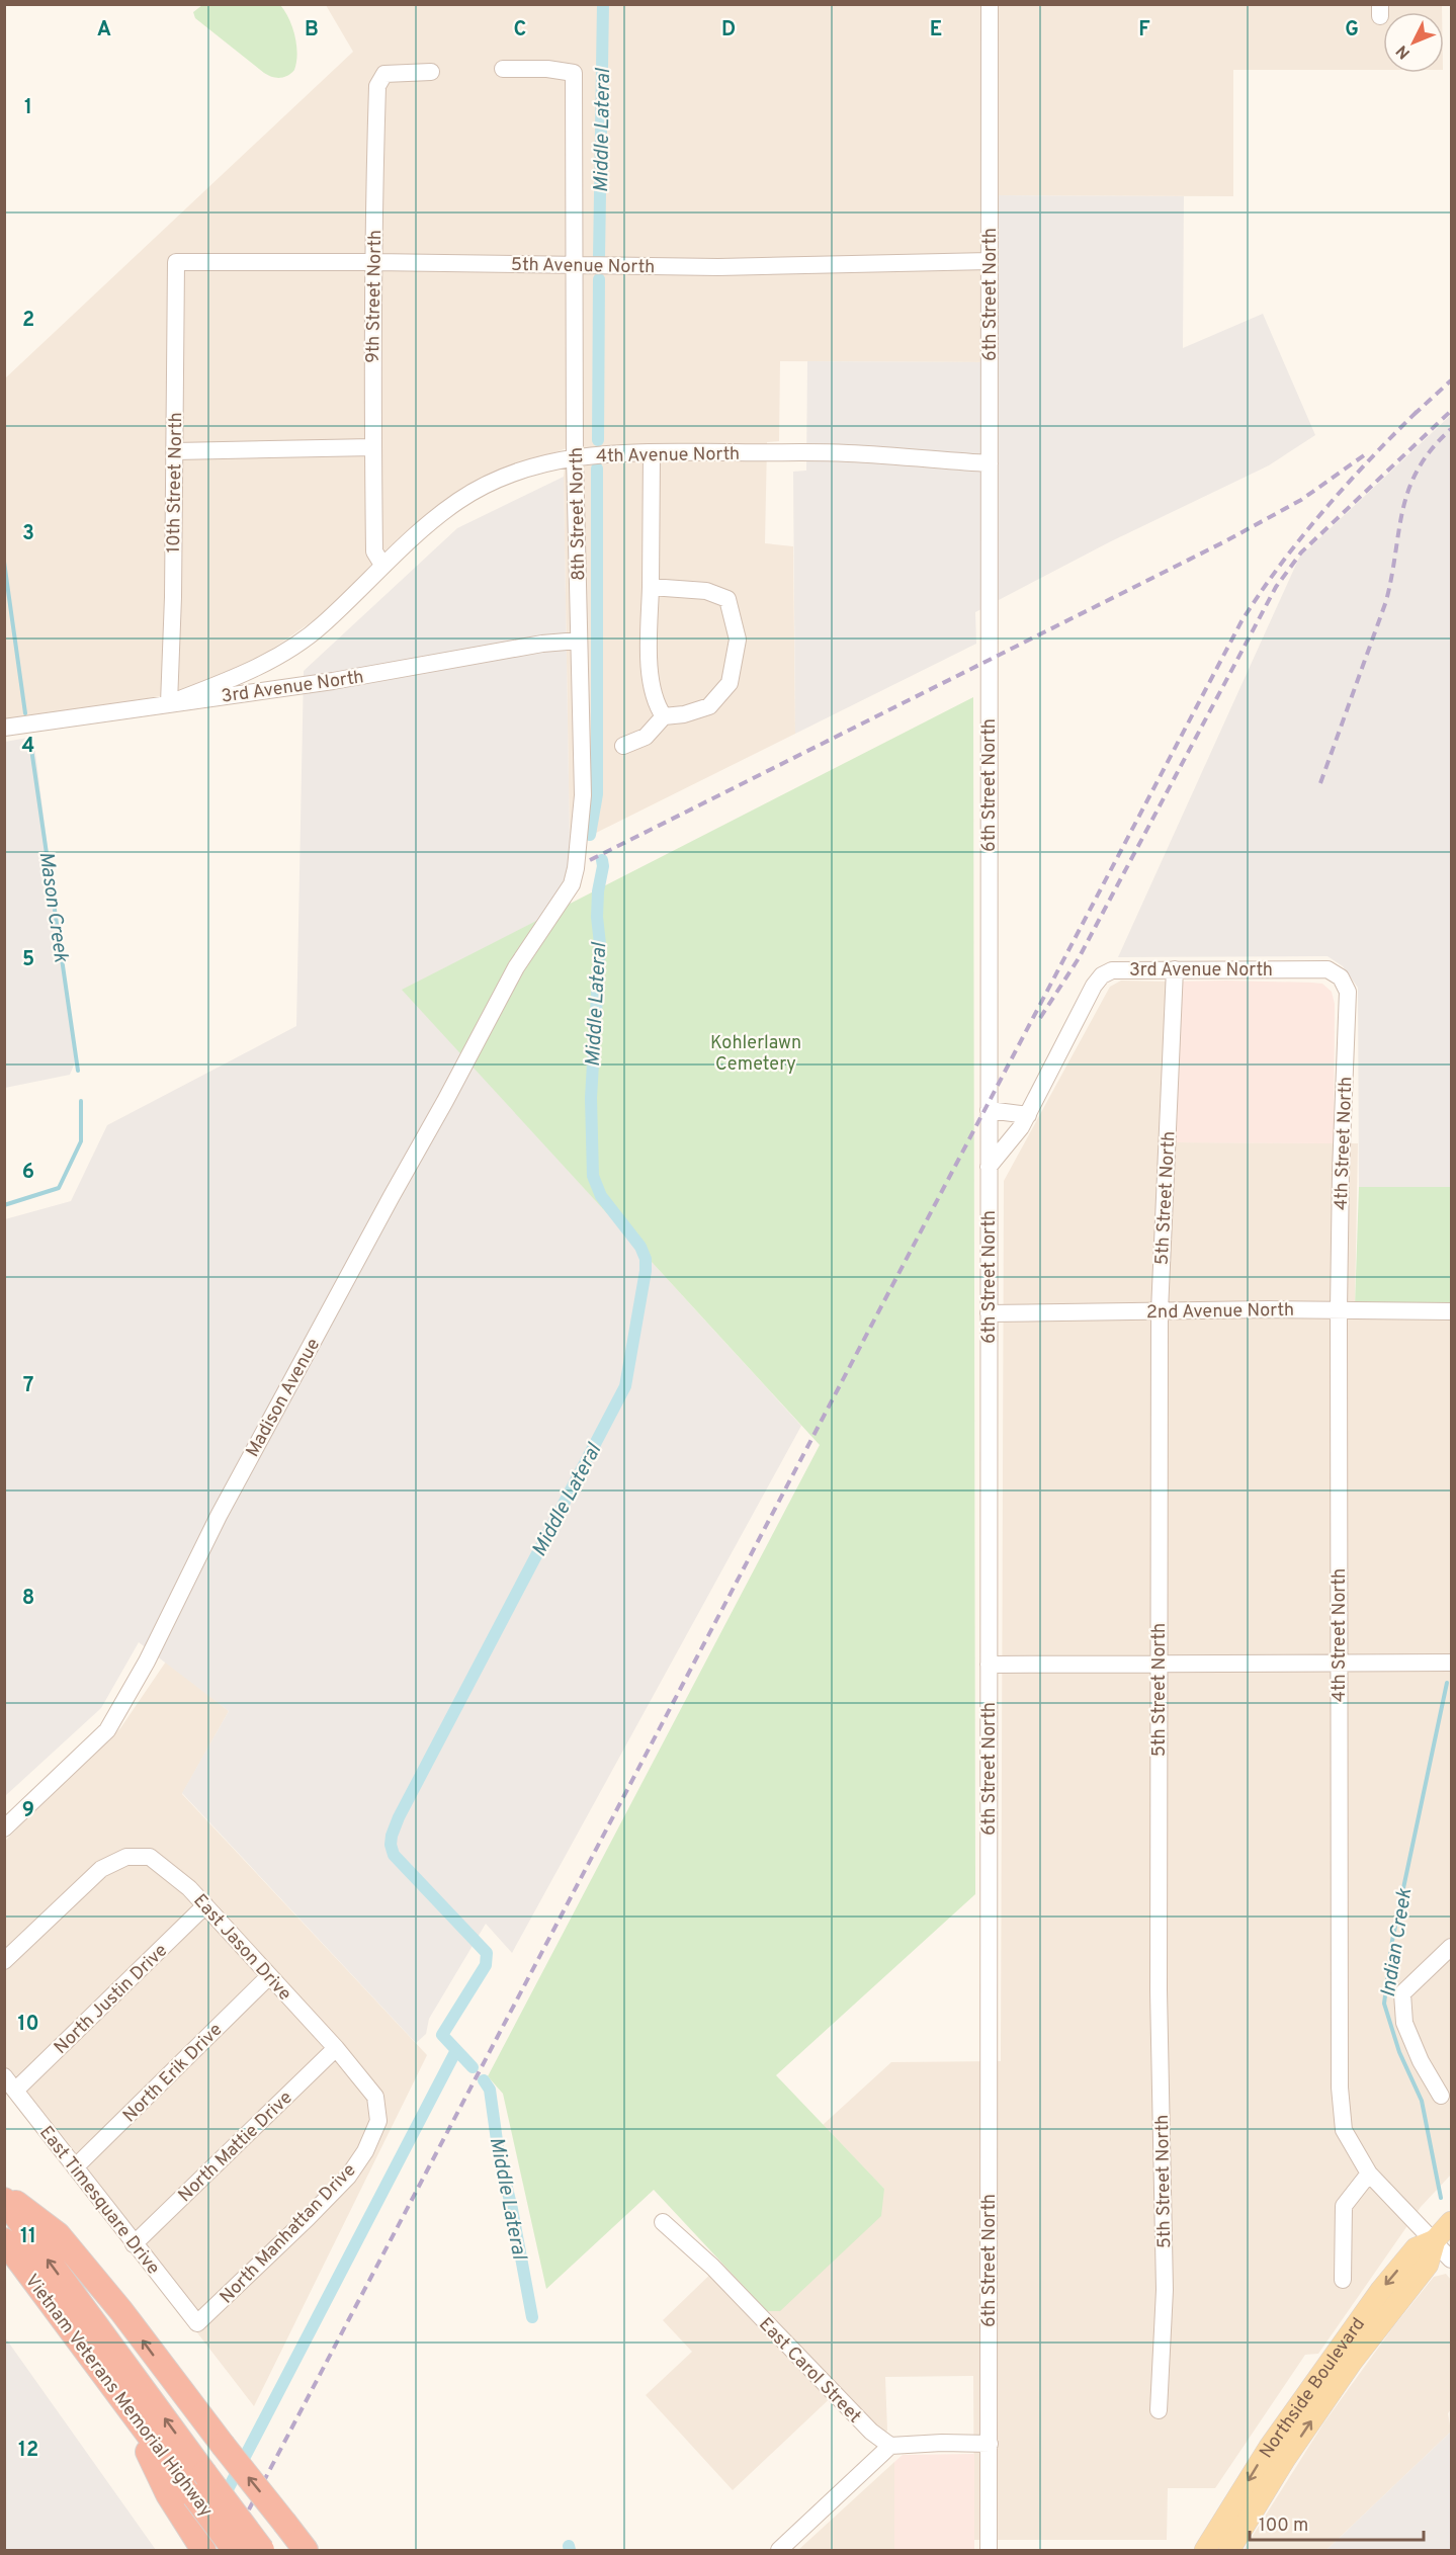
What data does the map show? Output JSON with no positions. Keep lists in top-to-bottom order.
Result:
{
  "streets": {
    "highway": ["Vietnam Veterans Memorial Highway"],
    "main road": ["Northside Boulevard"],
    "street": [
      "5th Avenue North",
      "6th Street North",
      "9th Street North",
      "4th Avenue North",
      "10th Street North",
      "8th Street North",
      "3rd Avenue North",
      "4th Street North",
      "5th Street North",
      "2nd Avenue North",
      "Madison Avenue",
      "East Jason Drive",
      "North Justin Drive",
      "North Erik Drive",
      "North Mattie Drive",
      "East Timesquare Drive",
      "North Manhattan Drive",
      "East Carol Street"
    ]
  },
  "crossings": [
    ["5th Avenue North", "6th Street North"],
    ["5th Avenue North", "9th Street North"],
    ["5th Avenue North", "10th Street North"],
    ["5th Avenue North", "8th Street North"],
    ["6th Street North", "4th Avenue North"],
    ["6th Street North", "3rd Avenue North"],
    ["6th Street North", "2nd Avenue North"],
    ["9th Street North", "4th Avenue North"],
    ["4th Avenue North", "10th Street North"],
    ["4th Avenue North", "8th Street North"],
    ["4th Avenue North", "3rd Avenue North"],
    ["10th Street North", "3rd Avenue North"],
    ["8th Street North", "3rd Avenue North"],
    ["8th Street North", "Madison Avenue"],
    ["3rd Avenue North", "4th Street North"],
    ["3rd Avenue North", "5th Street North"],
    ["4th Street North", "2nd Avenue North"],
    ["4th Street North", "Northside Boulevard"],
    ["5th Street North", "2nd Avenue North"],
    ["East Jason Drive", "North Justin Drive"],
    ["East Jason Drive", "North Erik Drive"],
    ["East Jason Drive", "North Mattie Drive"],
    ["East Jason Drive", "North Manhattan Drive"],
    ["North Justin Drive", "East Timesquare Drive"],
    ["North Erik Drive", "East Timesquare Drive"],
    ["North Mattie Drive", "East Timesquare Drive"],
    ["East Timesquare Drive", "North Manhattan Drive"]
  ],
  "water": ["Middle Lateral", "Mason Creek", "Indian Creek"],
  "parks": ["Kohlerlawn Cemetery"],
  "scale_bar": "100 m",
  "north": "bottom left",
  "grid": {
    "columns": [
      "A",
      "B",
      "C",
      "D",
      "E",
      "F",
      "G"
    ],
    "rows": [
      "1",
      "2",
      "3",
      "4",
      "5",
      "6",
      "7",
      "8",
      "9",
      "10",
      "11",
      "12"
    ]
  }
}
